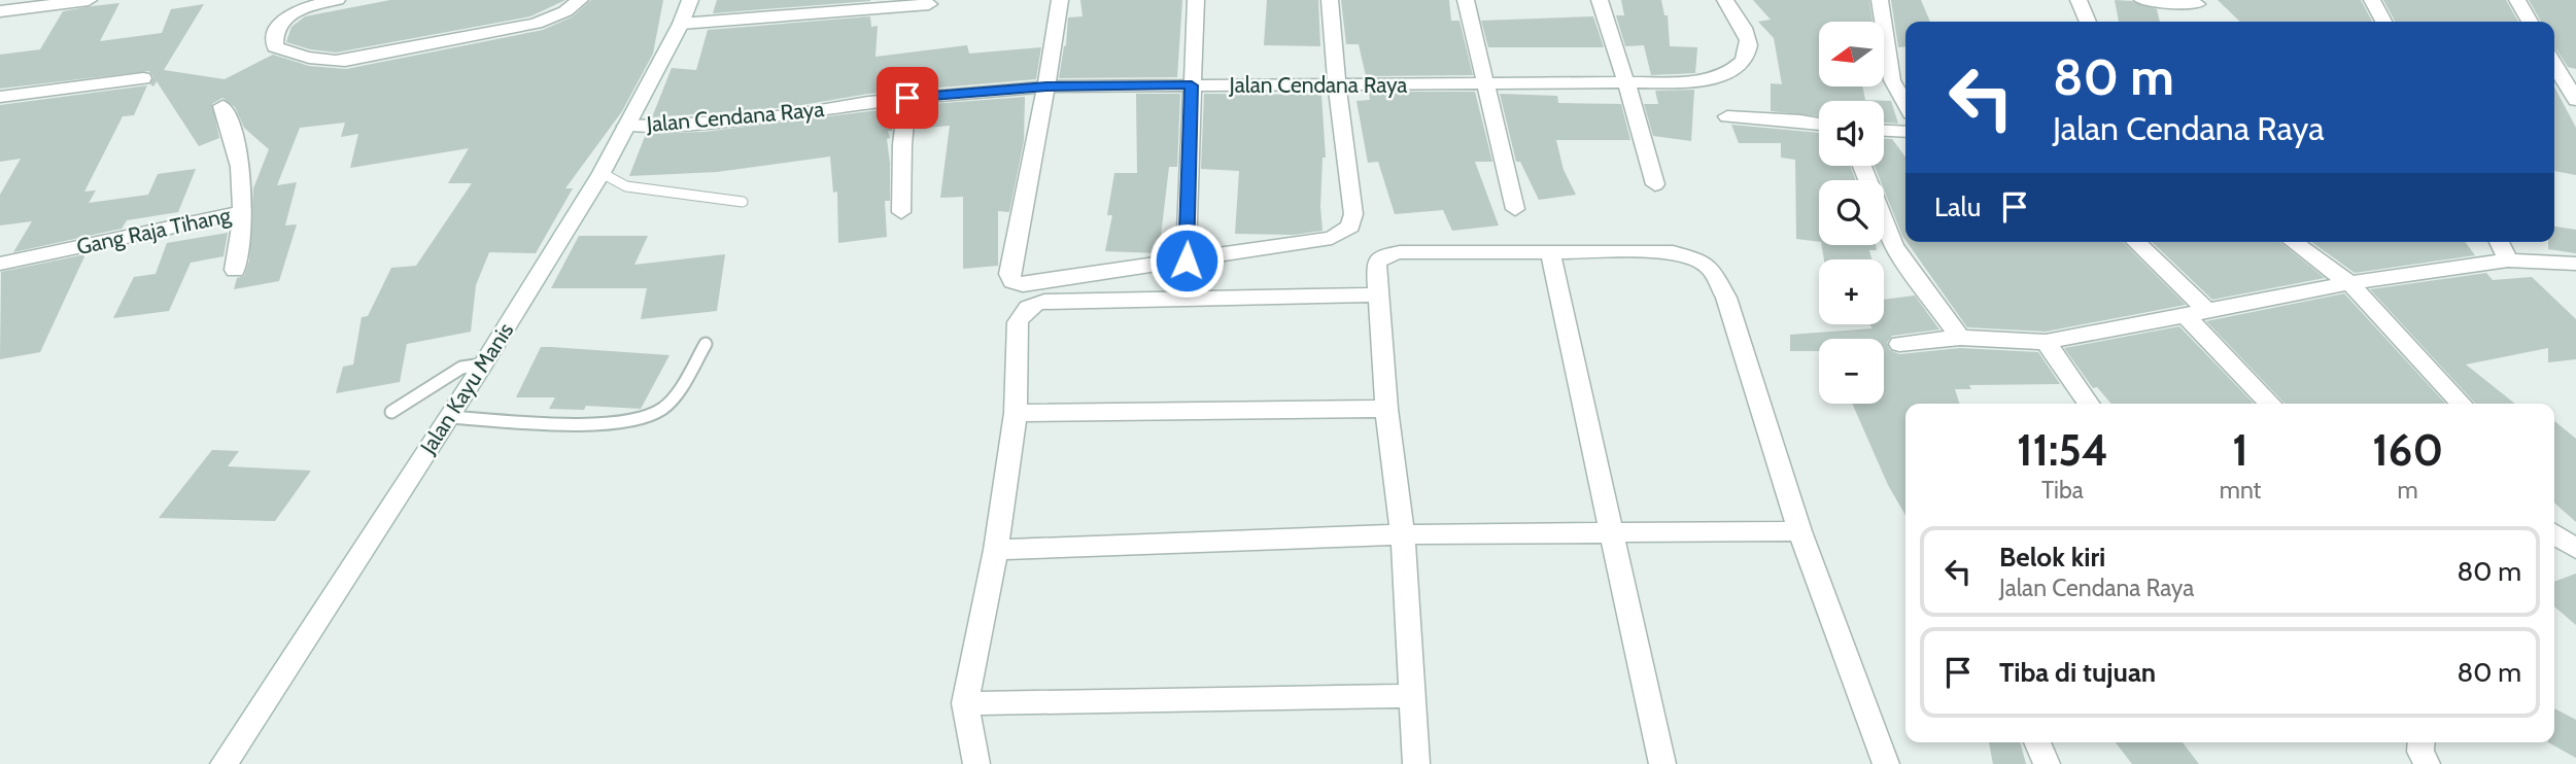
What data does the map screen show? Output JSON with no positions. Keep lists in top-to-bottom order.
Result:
{
  "streets": {
    "street": ["Jalan Cendana Raya", "Gang Raja Tihang", "Jalan Kayu Manis"]
  },
  "crossings": [
    ["Jalan Cendana Raya", "Jalan Kayu Manis"]
  ],
  "north": "left",
  "page": {
    "map_buttons": ["+", "−"],
    "turn": ["80 m", "Jalan Cendana Raya"],
    "then": "Lalu",
    "eta": [
      "11:54",
      "Tiba",
      "1",
      "mnt",
      "160",
      "m"
    ],
    "list": [
      {
        "name": "Belok kiri",
        "note": "Jalan Cendana Raya",
        "value": "80 m"
      },
      {
        "name": "Tiba di tujuan",
        "value": "80 m"
      }
    ]
  }
}
